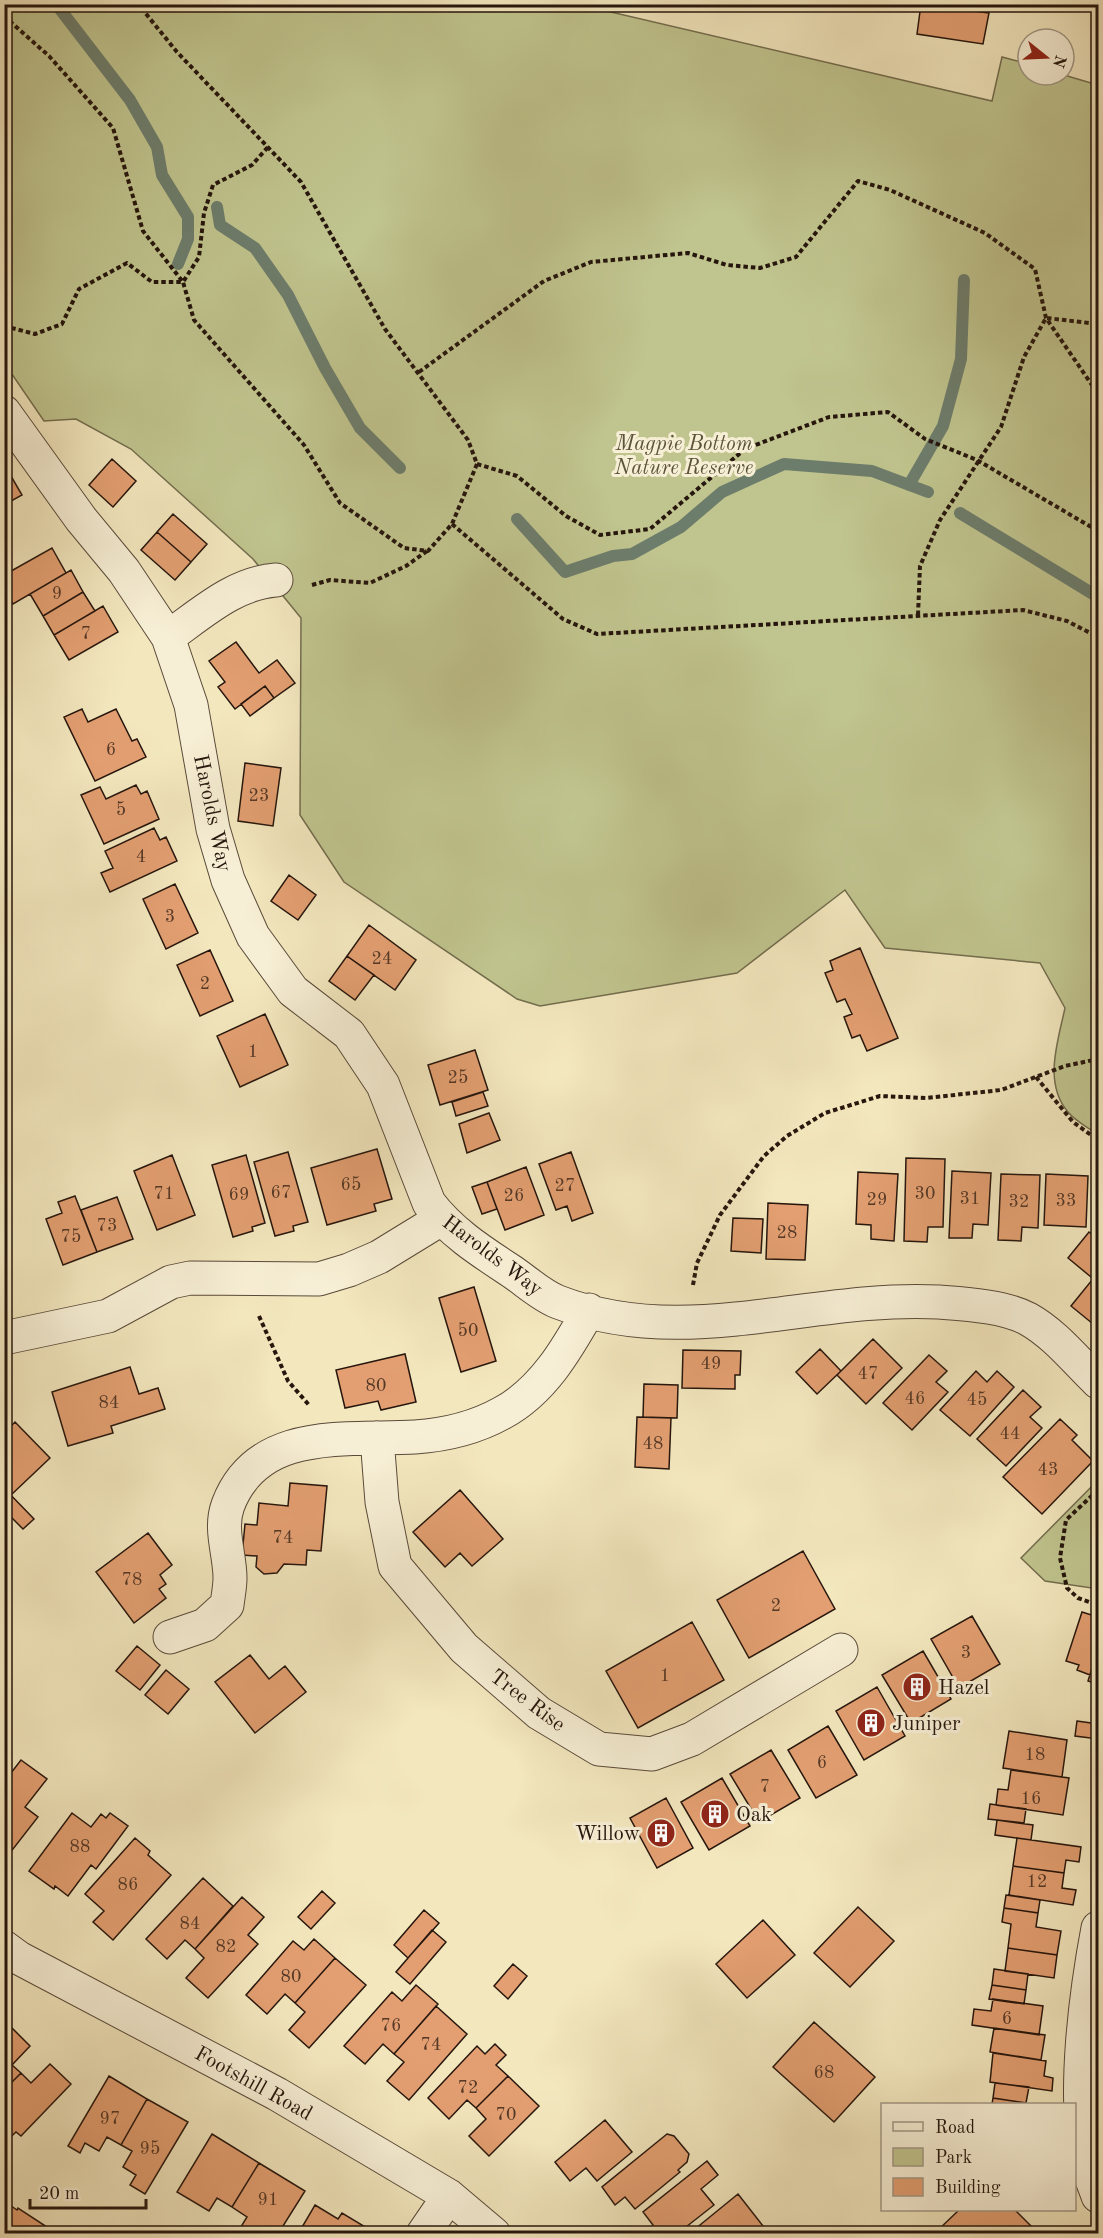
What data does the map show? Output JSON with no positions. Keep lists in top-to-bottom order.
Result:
{
  "streets": {
    "street": ["Harolds Way", "Tree Rise", "Footshill Road"]
  },
  "parks": ["Magpie Bottom Nature Reserve"],
  "places": {
    "building": [
      "Hazel",
      "Juniper",
      "Oak",
      "Willow"
    ]
  },
  "house_numbers": [
    "9",
    "7",
    "6",
    "23",
    "5",
    "4",
    "3",
    "24",
    "2",
    "1",
    "25",
    "65",
    "27",
    "67",
    "71",
    "30",
    "69",
    "26",
    "31",
    "29",
    "33",
    "32",
    "73",
    "28",
    "75",
    "50",
    "49",
    "47",
    "80",
    "46",
    "45",
    "84",
    "44",
    "48",
    "43",
    "74",
    "78",
    "2",
    "3",
    "1",
    "18",
    "6",
    "7",
    "16",
    "88",
    "12",
    "86",
    "84",
    "82",
    "80",
    "6",
    "76",
    "74",
    "68",
    "72",
    "70",
    "97",
    "95",
    "91"
  ],
  "legend": ["Road", "Park", "Building"],
  "scale_bar": "20 m",
  "north": "right"
}
